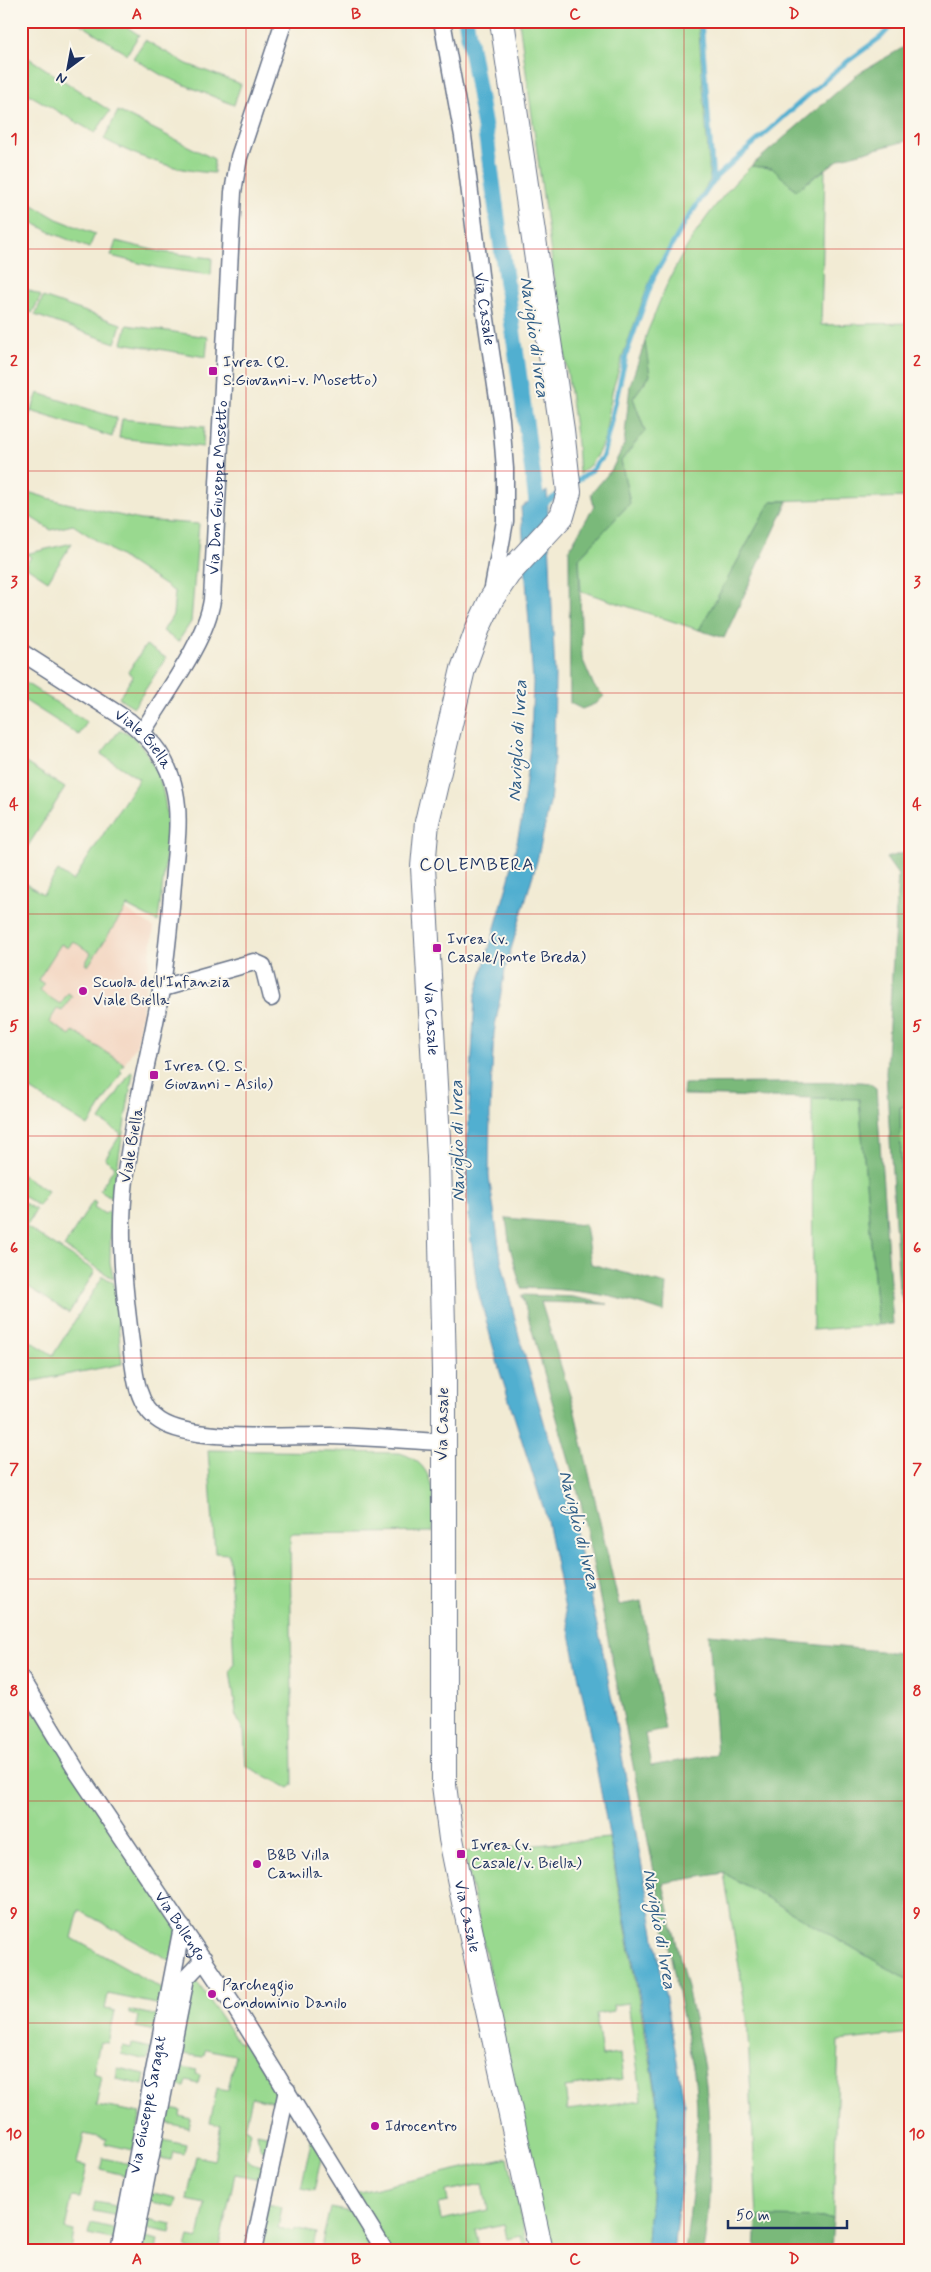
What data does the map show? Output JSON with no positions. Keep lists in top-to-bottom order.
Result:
{
  "streets": {
    "main road": ["Via Casale"],
    "street": [
      "Via Don Giuseppe Mosetto",
      "Viale Biella",
      "Via Bollengo",
      "Via Giuseppe Saragat"
    ]
  },
  "crossings": [
    ["Via Casale", "Viale Biella"],
    ["Via Don Giuseppe Mosetto", "Viale Biella"],
    ["Via Bollengo", "Via Giuseppe Saragat"]
  ],
  "districts": ["COLEMBERA"],
  "water": ["Naviglio di Ivrea"],
  "places": {
    "transit": [
      "Ivrea (Q. S.Giovanni-v. Mosetto)",
      "Ivrea (v. Casale/ponte Breda)",
      "Ivrea (Q. S. Giovanni - Asilo)",
      "Ivrea (v. Casale/v. Biella)"
    ],
    "other": [
      "Scuola dell'Infanzia Viale Biella",
      "B&B Villa Camilla",
      "Parcheggio Condominio Danilo",
      "Idrocentro"
    ]
  },
  "scale_bar": "50 m",
  "north": "bottom left",
  "grid": {
    "columns": [
      "A",
      "B",
      "C",
      "D"
    ],
    "rows": [
      "1",
      "2",
      "3",
      "4",
      "5",
      "6",
      "7",
      "8",
      "9",
      "10"
    ]
  }
}
